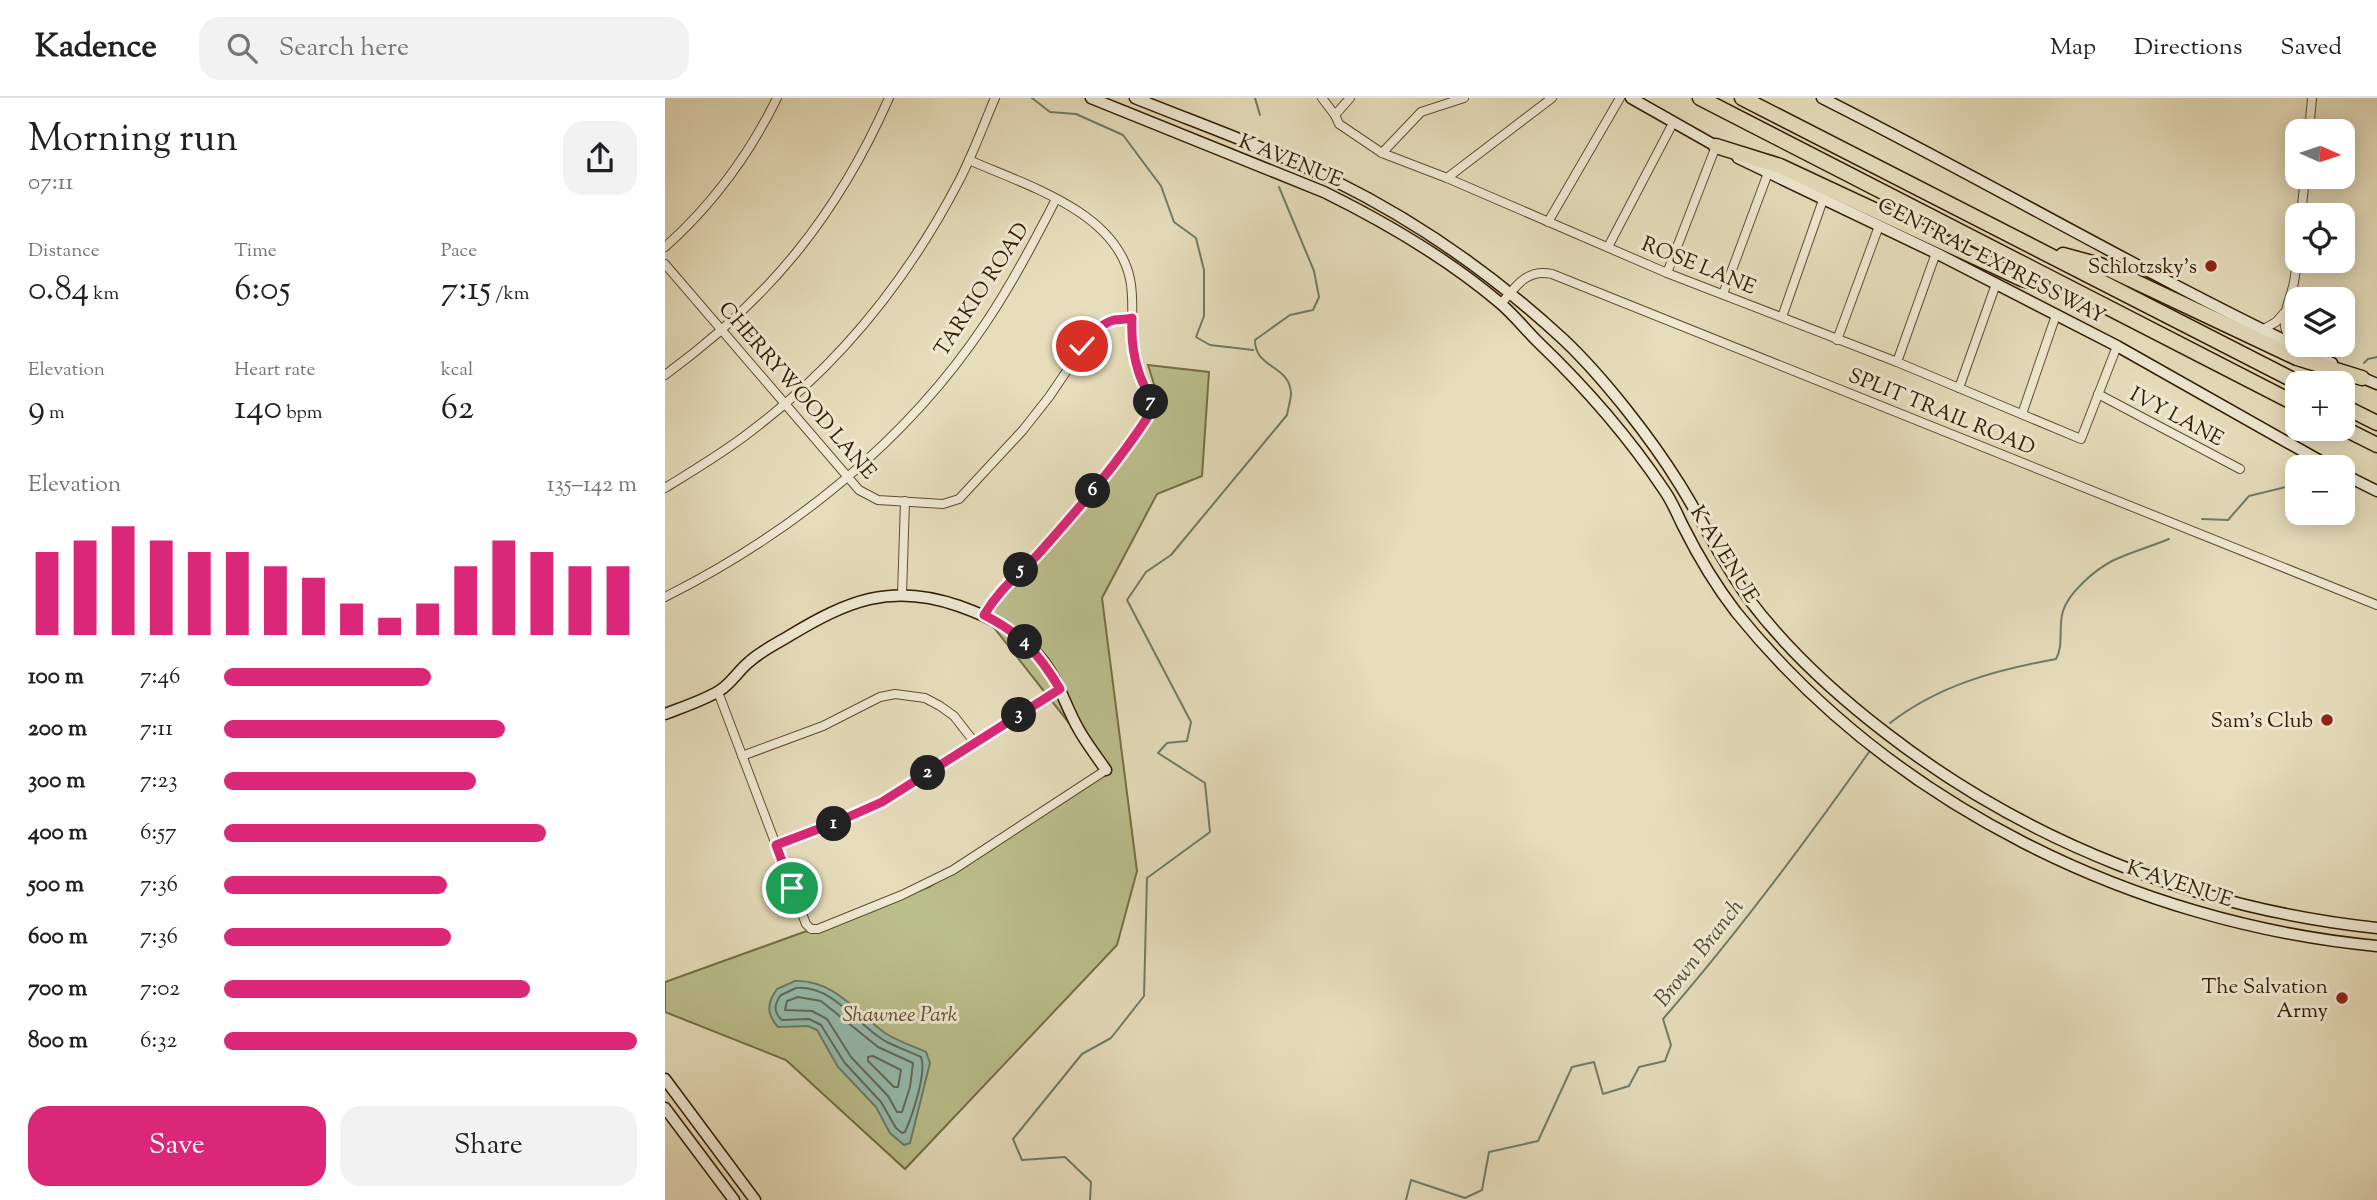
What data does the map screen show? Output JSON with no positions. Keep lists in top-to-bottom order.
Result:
{
  "streets": {
    "highway": ["CENTRAL EXPRESSWAY"],
    "main road": ["K AVENUE"],
    "street": [
      "ROSE LANE",
      "TARKIO ROAD",
      "CHERRYWOOD LANE",
      "SPLIT TRAIL ROAD",
      "IVY LANE"
    ]
  },
  "crossings": [
    ["K AVENUE", "SPLIT TRAIL ROAD"],
    ["CENTRAL EXPRESSWAY", "IVY LANE"],
    ["ROSE LANE", "IVY LANE"],
    ["TARKIO ROAD", "CHERRYWOOD LANE"]
  ],
  "water": ["Brown Branch"],
  "parks": ["Shawnee Park"],
  "places": ["Schlotzsky's", "Sam's Club", "The Salvation Army"],
  "north": "right",
  "page": {
    "header": "Kadence",
    "search": "Search here",
    "nav": ["Map", "Directions", "Saved"],
    "heading": ["Morning run", "07:11"],
    "map_buttons": ["+", "−"],
    "stats": [
      ["Distance", "0.84 km"],
      ["Time", "6:05"],
      ["Pace", "7:15 /km"],
      ["Elevation", "9 m"],
      ["Heart rate", "140 bpm"],
      ["kcal", "62"]
    ],
    "pins": [
      "7",
      "6",
      "5",
      "4",
      "3",
      "2",
      "1"
    ],
    "chart": ["Elevation", "135–142 m"],
    "list": [
      {
        "name": "100 m",
        "note": "7:46"
      },
      {
        "name": "200 m",
        "note": "7:11"
      },
      {
        "name": "300 m",
        "note": "7:23"
      },
      {
        "name": "400 m",
        "note": "6:57"
      },
      {
        "name": "500 m",
        "note": "7:36"
      },
      {
        "name": "600 m",
        "note": "7:36"
      },
      {
        "name": "700 m",
        "note": "7:02"
      },
      {
        "name": "800 m",
        "note": "6:32"
      }
    ],
    "buttons": ["Save", "Share"]
  }
}
